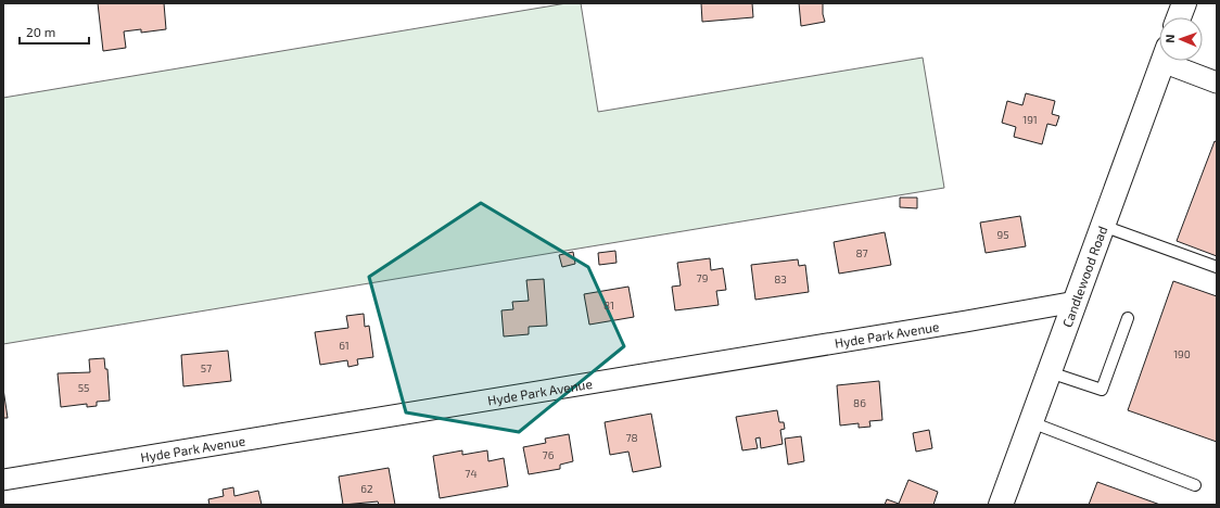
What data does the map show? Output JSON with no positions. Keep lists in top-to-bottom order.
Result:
{
  "streets": {
    "street": ["Candlewood Road", "Hyde Park Avenue"]
  },
  "crossings": [
    ["Candlewood Road", "Hyde Park Avenue"]
  ],
  "house_numbers": [
    "191",
    "95",
    "87",
    "79",
    "83",
    "81",
    "61",
    "190",
    "57",
    "55",
    "86",
    "78",
    "76",
    "74",
    "62"
  ],
  "scale_bar": "20 m",
  "north": "left"
}
